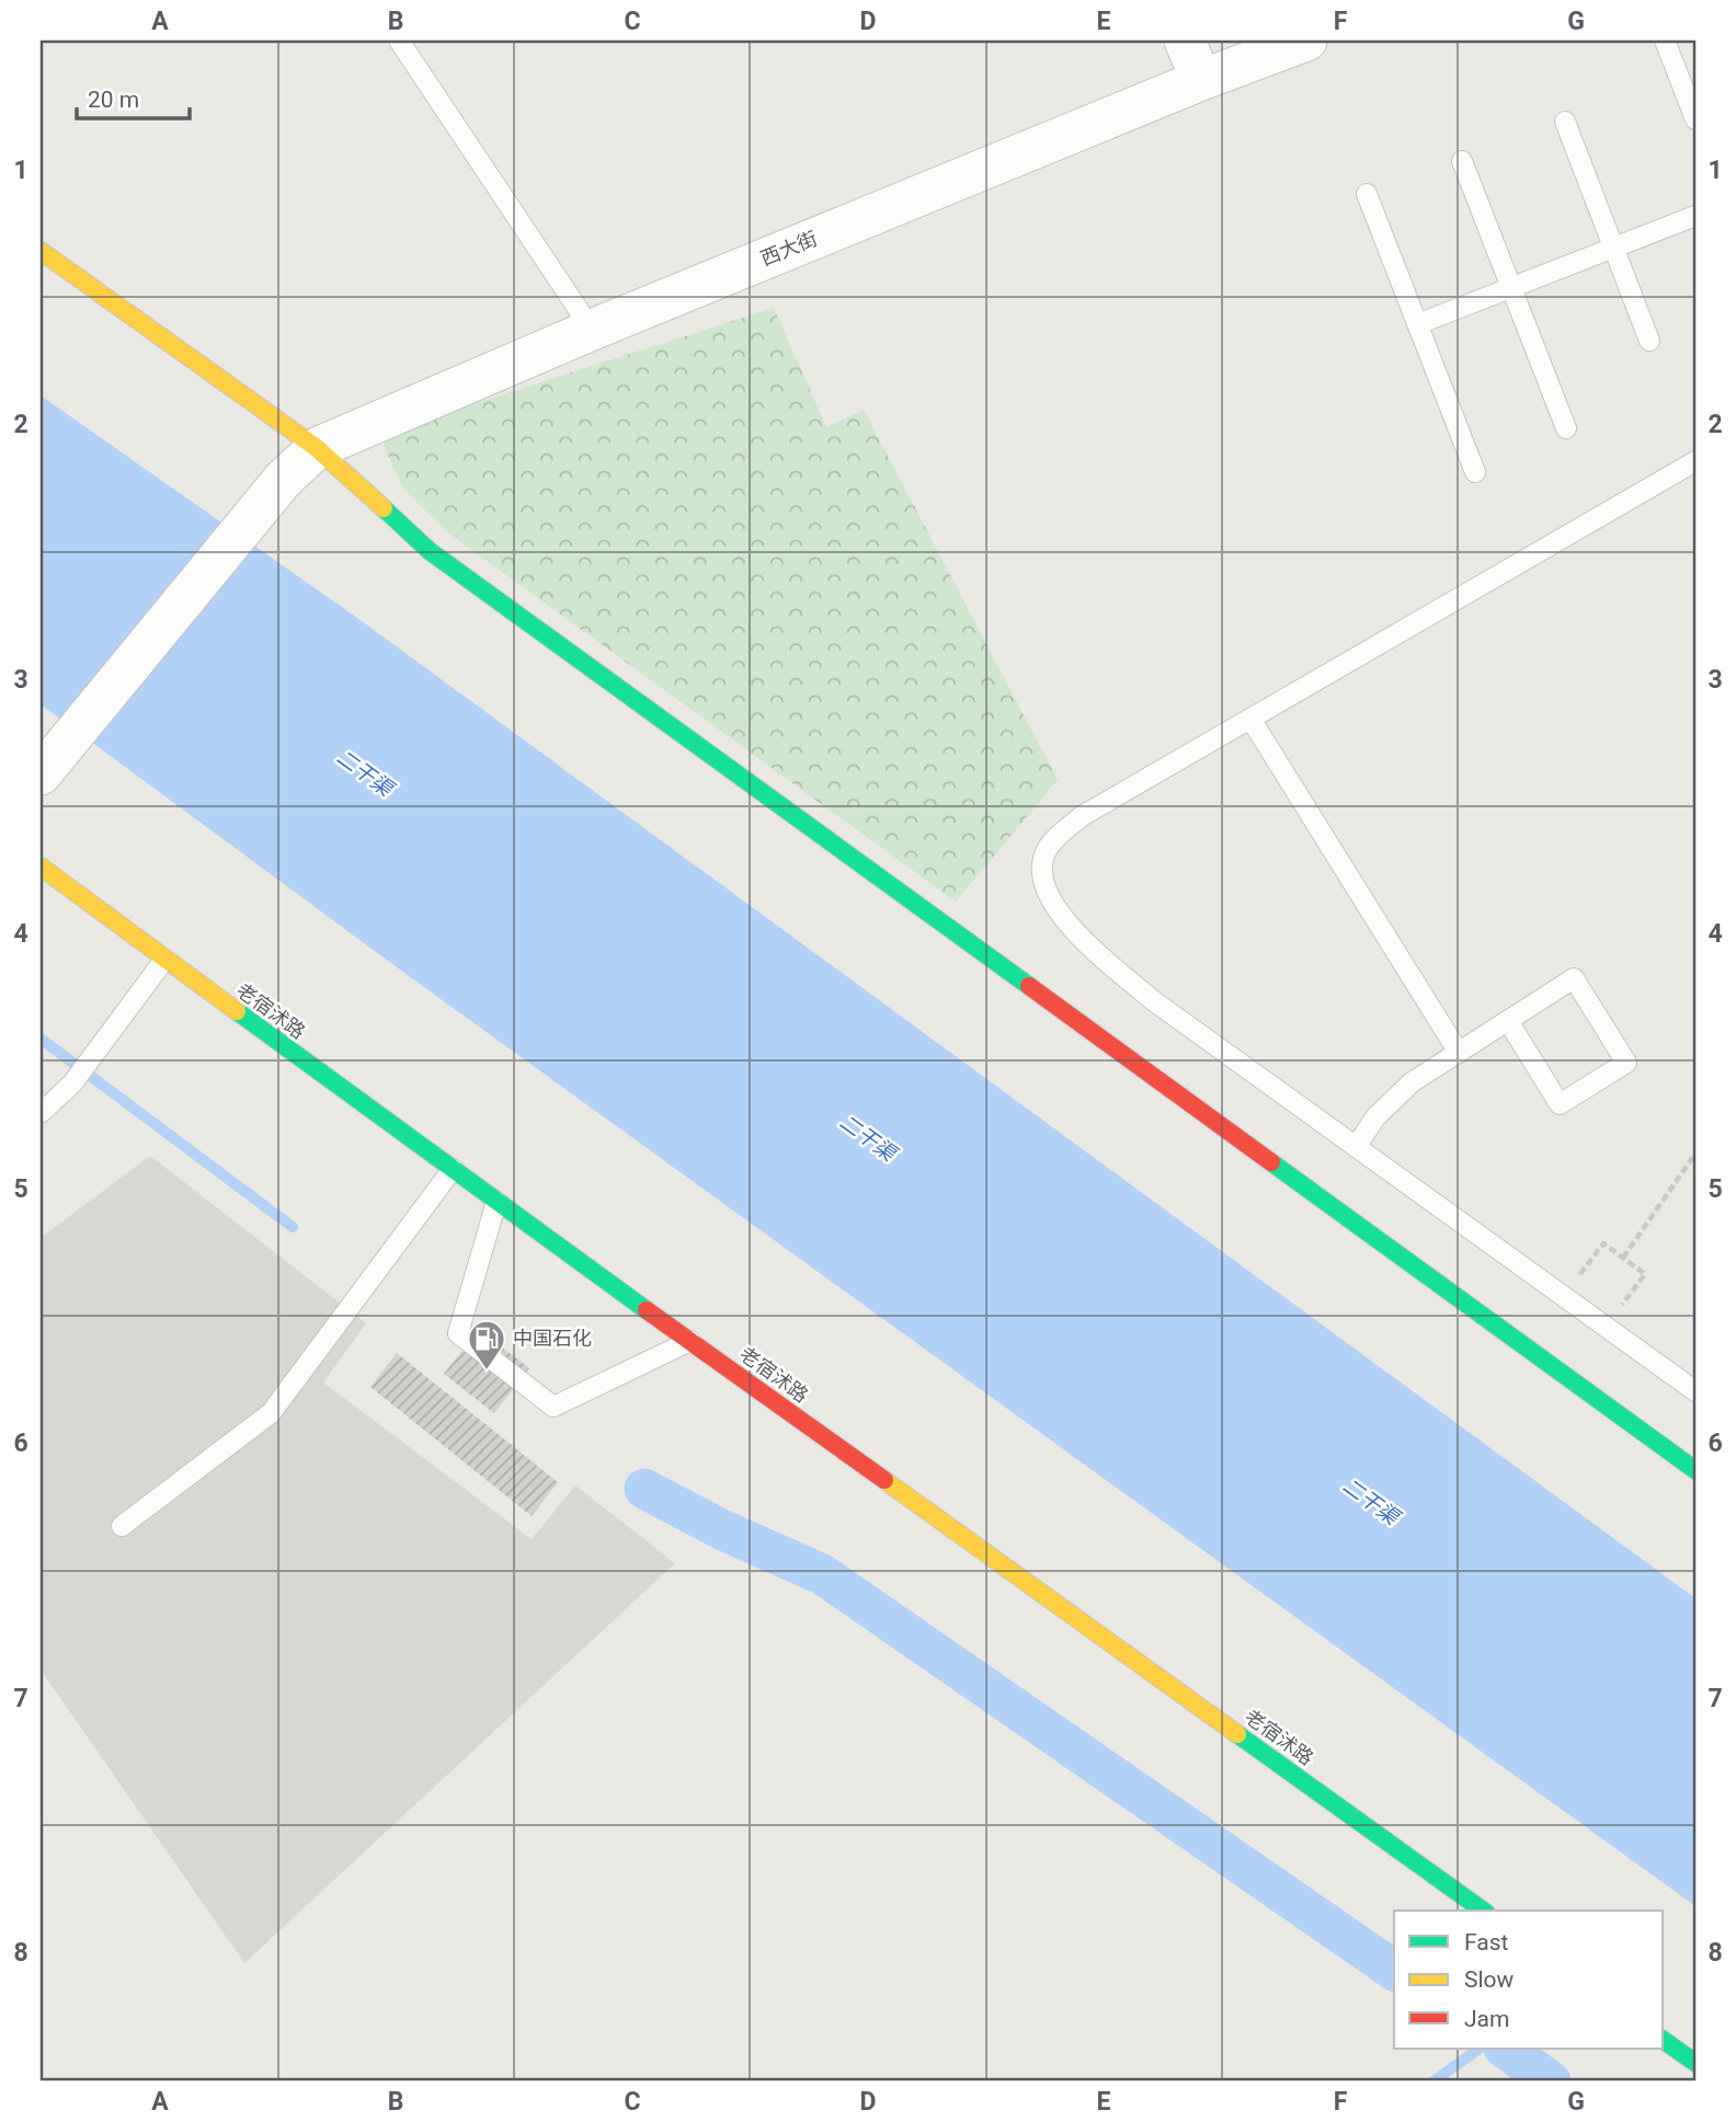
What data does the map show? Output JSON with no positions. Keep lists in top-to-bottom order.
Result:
{
  "streets": {
    "street": ["西大街", "老宿沭路"]
  },
  "water": ["二干渠"],
  "places": {
    "fuel station": ["中国石化"]
  },
  "legend": ["Fast", "Slow", "Jam"],
  "scale_bar": "20 m",
  "grid": {
    "columns": [
      "A",
      "B",
      "C",
      "D",
      "E",
      "F",
      "G"
    ],
    "rows": [
      "1",
      "2",
      "3",
      "4",
      "5",
      "6",
      "7",
      "8"
    ]
  }
}
